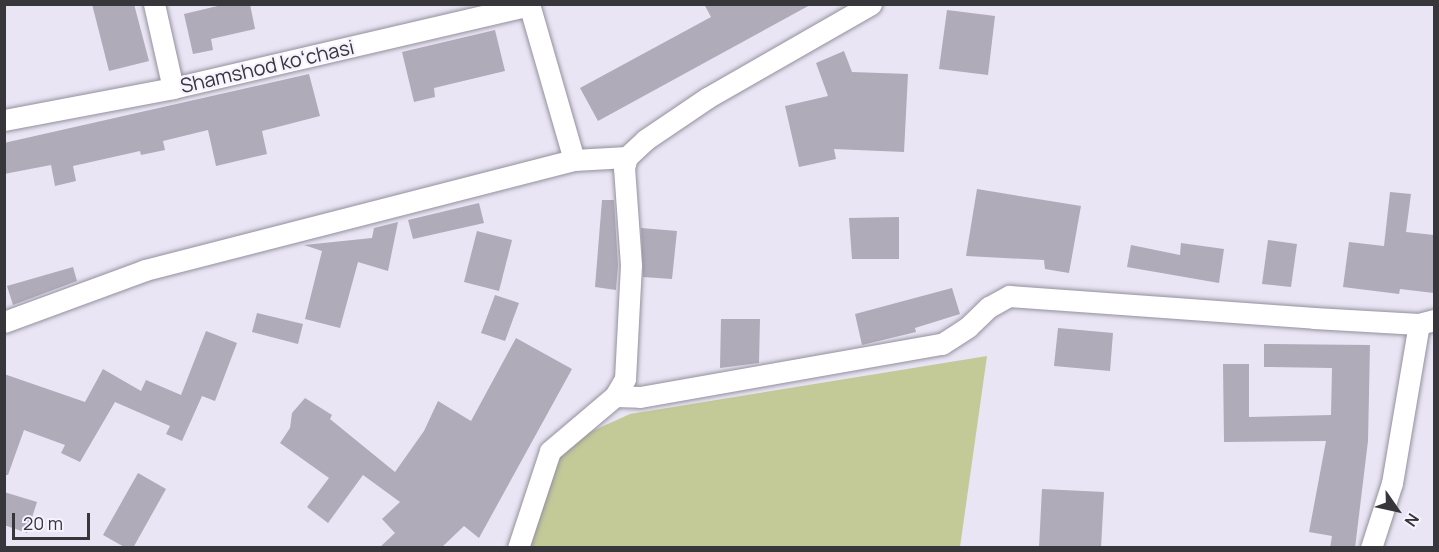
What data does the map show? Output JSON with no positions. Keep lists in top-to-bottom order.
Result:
{
  "streets": {
    "street": ["Shamshod koʻchasi"]
  },
  "scale_bar": "20 m",
  "north": "bottom right"
}
